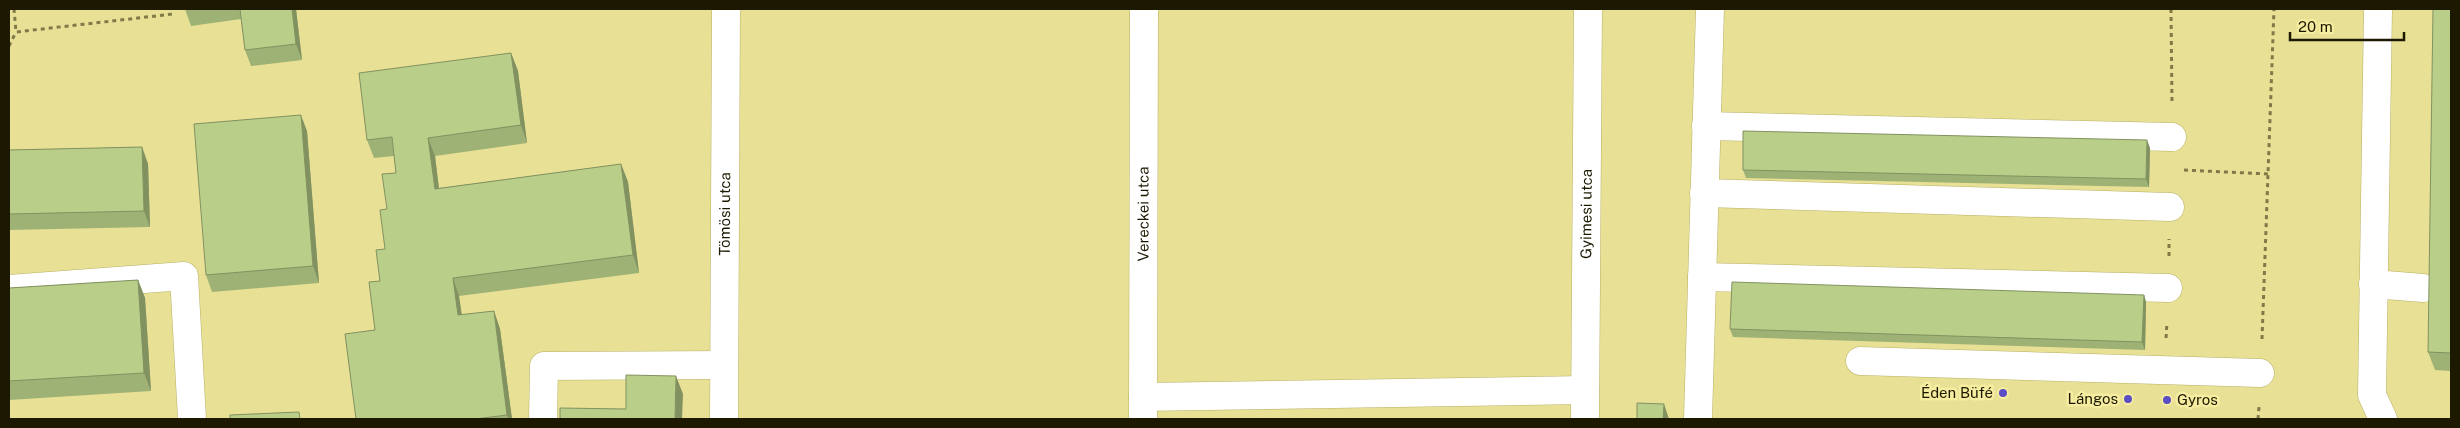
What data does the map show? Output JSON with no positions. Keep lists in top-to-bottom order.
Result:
{
  "streets": {
    "street": ["Tömösi utca", "Vereckei utca", "Gyimesi utca"]
  },
  "places": ["Éden Büfé", "Lángos", "Gyros"],
  "scale_bar": "20 m"
}
